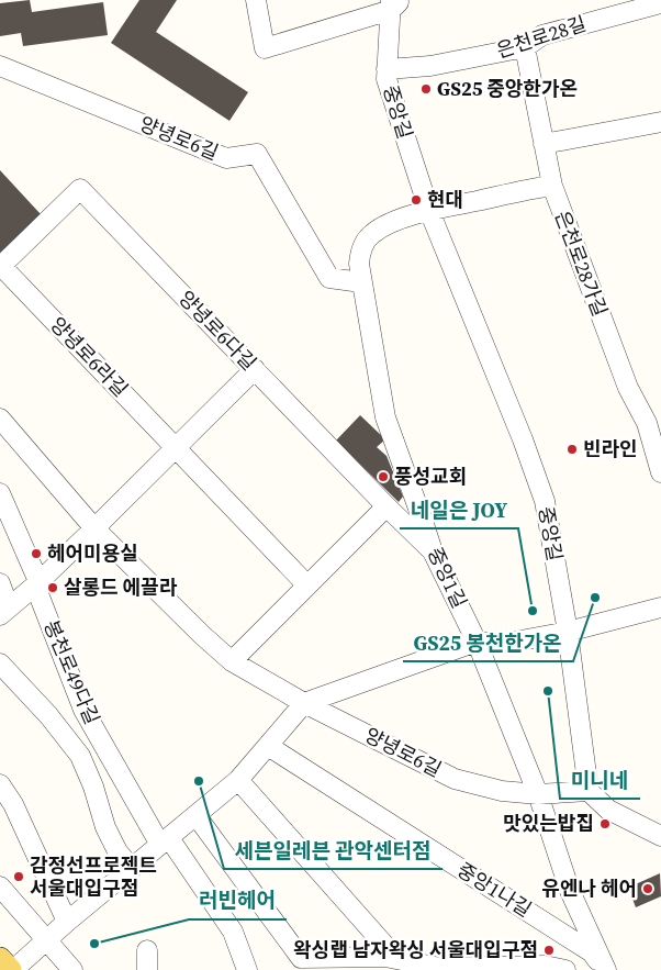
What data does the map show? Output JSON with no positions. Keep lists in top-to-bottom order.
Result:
{
  "streets": {
    "street": [
      "은천로28길",
      "중앙길",
      "양녕로6길",
      "은천로28가길",
      "양녕로6다길",
      "양녕로6라길",
      "중앙1길",
      "봉천로49다길",
      "중앙1나길"
    ]
  },
  "crossings": [
    ["은천로28길", "중앙길"],
    ["은천로28길", "은천로28가길"],
    ["중앙길", "양녕로6길"],
    ["중앙길", "중앙1길"],
    ["양녕로6길", "중앙1길"],
    ["양녕로6다길", "양녕로6라길"],
    ["양녕로6다길", "중앙1길"],
    ["중앙1길", "중앙1나길"]
  ],
  "places": [
    "GS25 중앙한가온",
    "현대",
    "빈라인",
    "풍성교회",
    "헤어미용실",
    "살롱드 에끌라",
    "GS25 봉천한가온",
    "네일은 JOY",
    "미니네",
    "세븐일레븐 관악센터점",
    "맛있는밥집",
    "감정선프로젝트 서울대입구점",
    "유엔나 헤어",
    "러빈헤어",
    "왁싱랩 남자왁싱 서울대입구점"
  ]
}
